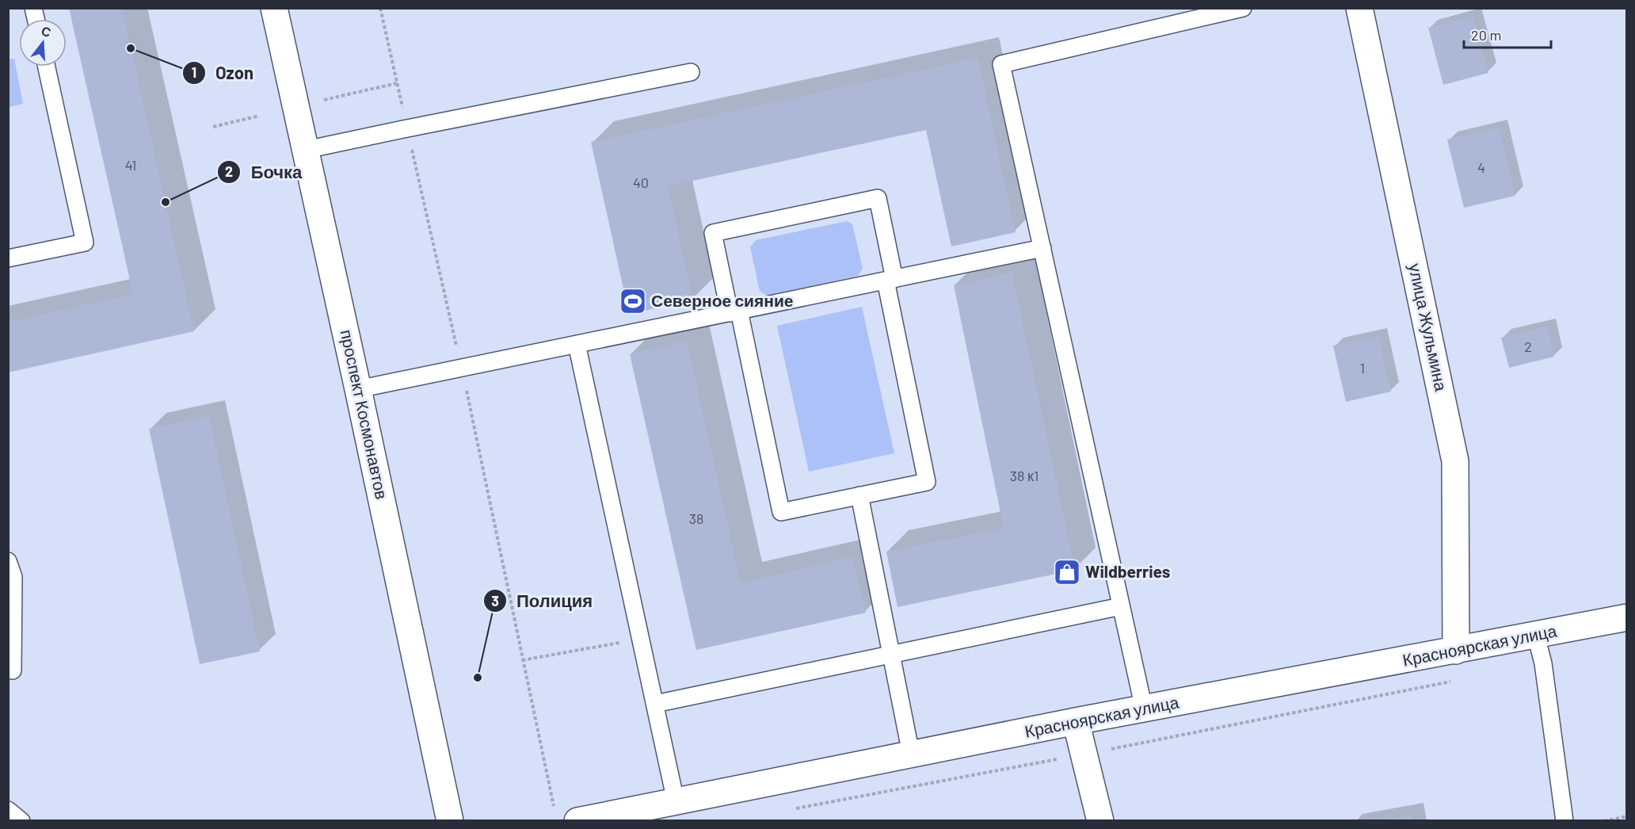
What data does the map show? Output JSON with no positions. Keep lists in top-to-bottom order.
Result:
{
  "streets": {
    "street": ["улица Жульмина", "проспект Космонавтов", "Красноярская улица"]
  },
  "crossings": [
    ["улица Жульмина", "Красноярская улица"]
  ],
  "places": {
    "other": ["Ozon", "Бочка", "Полиция"],
    "sports": ["Северное сияние"],
    "shop": ["Wildberries"]
  },
  "house_numbers": [
    "41",
    "4",
    "40",
    "2",
    "1",
    "38 к1",
    "38"
  ],
  "scale_bar": "20 m",
  "north": "top"
}
